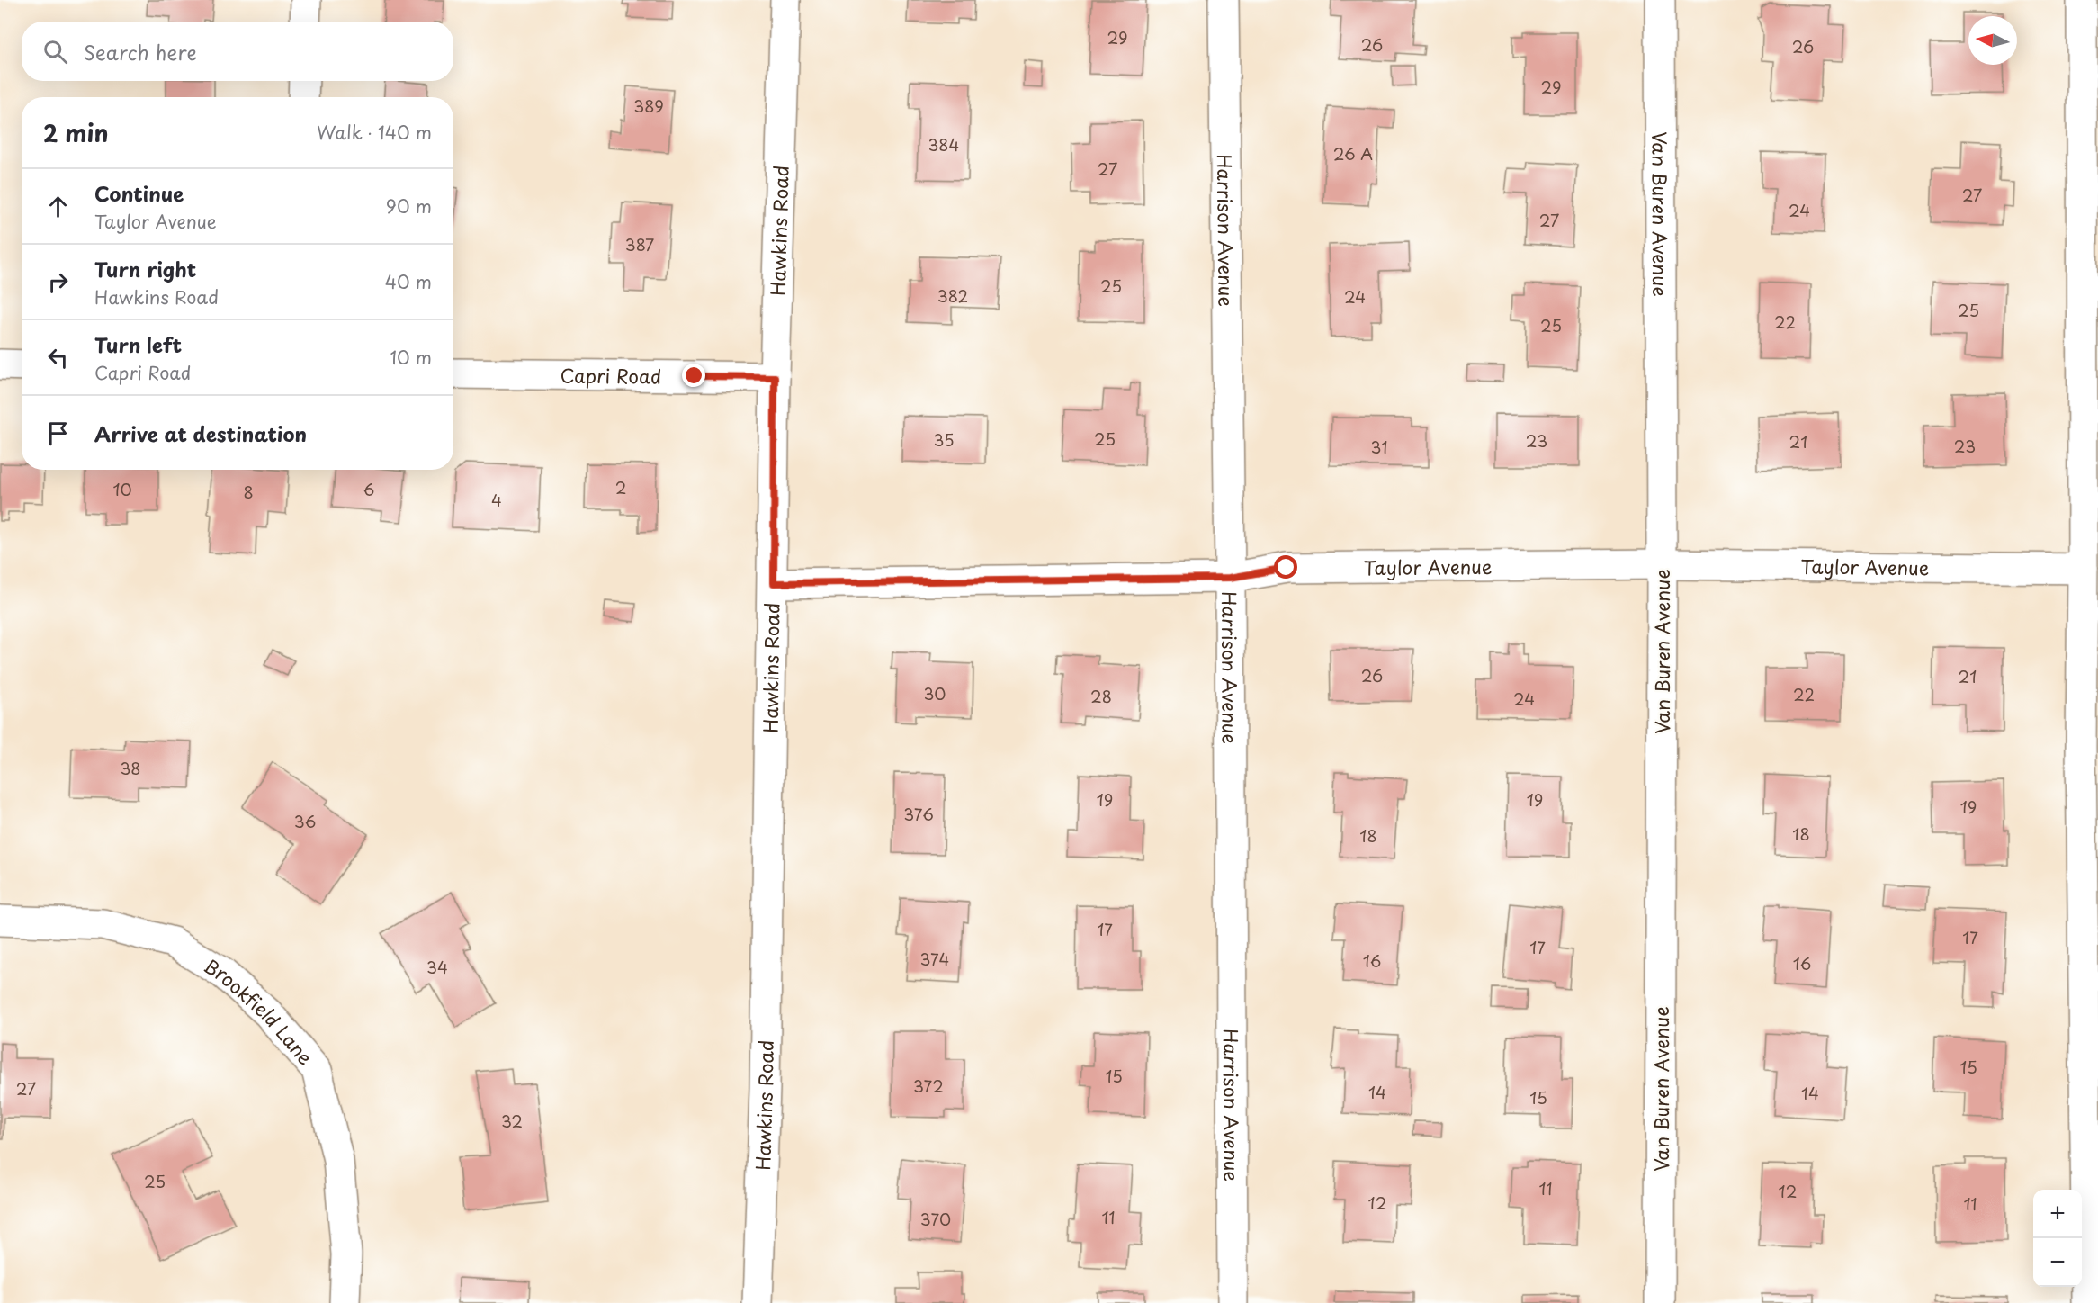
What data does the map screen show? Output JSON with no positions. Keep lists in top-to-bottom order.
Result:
{
  "streets": {
    "street": [
      "Van Buren Avenue",
      "Hawkins Road",
      "Harrison Avenue",
      "Capri Road",
      "Taylor Avenue",
      "Brookfield Lane"
    ]
  },
  "crossings": [
    ["Van Buren Avenue", "Taylor Avenue"],
    ["Hawkins Road", "Capri Road"],
    ["Hawkins Road", "Taylor Avenue"],
    ["Harrison Avenue", "Taylor Avenue"]
  ],
  "house_numbers": [
    "29",
    "26",
    "26",
    "29",
    "389",
    "384",
    "26 A",
    "27",
    "27",
    "24",
    "27",
    "387",
    "25",
    "382",
    "24",
    "25",
    "22",
    "25",
    "25",
    "35",
    "23",
    "21",
    "23",
    "31",
    "2",
    "10",
    "6",
    "8",
    "4",
    "26",
    "21",
    "30",
    "22",
    "28",
    "24",
    "38",
    "19",
    "19",
    "19",
    "376",
    "36",
    "18",
    "18",
    "17",
    "17",
    "17",
    "374",
    "16",
    "16",
    "34",
    "15",
    "15",
    "372",
    "27",
    "14",
    "14",
    "15",
    "32",
    "25",
    "11",
    "12",
    "12",
    "11",
    "11",
    "370"
  ],
  "north": "left",
  "page": {
    "search": "Search here",
    "heading": ["2 min", "Walk · 140 m"],
    "list": [
      ["Continue", "Taylor Avenue", "90 m"],
      ["Turn right", "Hawkins Road", "40 m"],
      ["Turn left", "Capri Road", "10 m"],
      "Arrive at destination"
    ],
    "map_buttons": ["+", "−"]
  }
}
